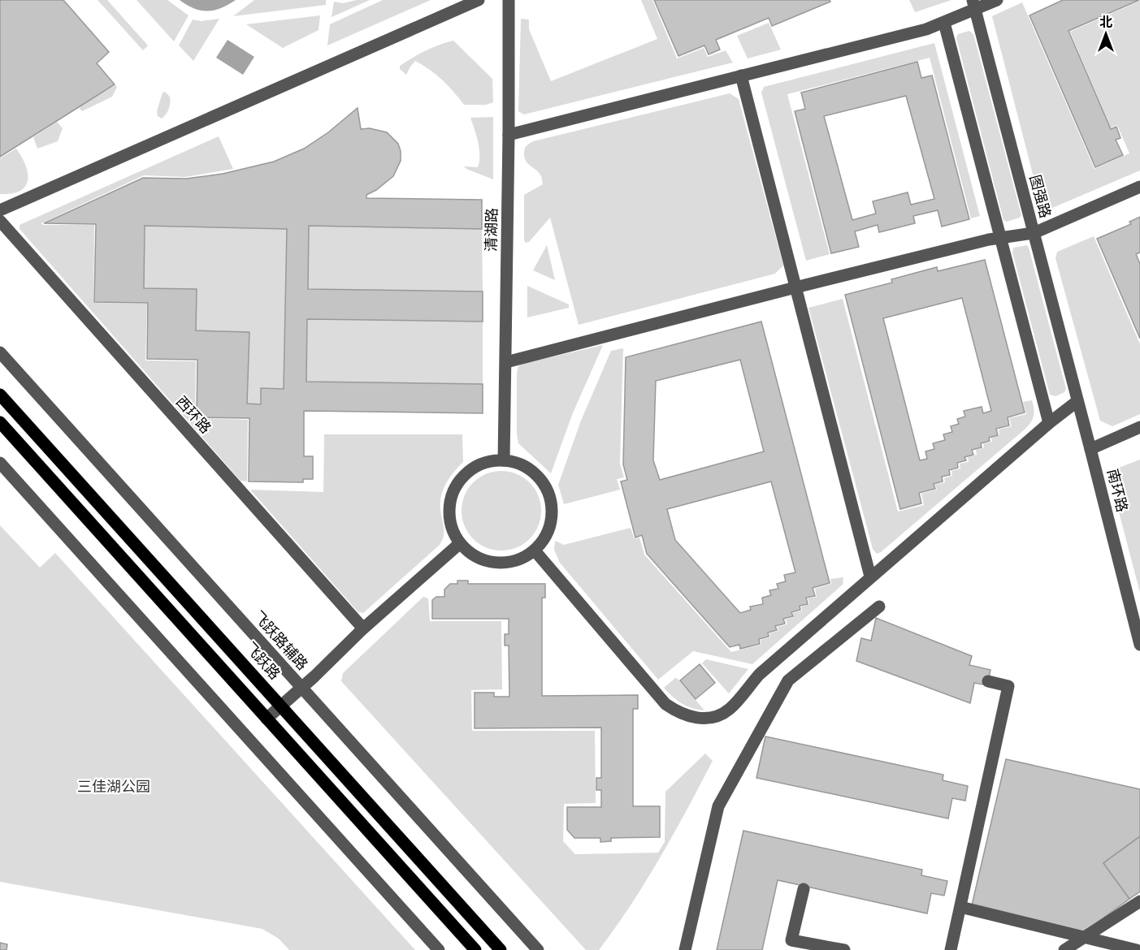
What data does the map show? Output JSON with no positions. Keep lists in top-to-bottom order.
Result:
{
  "streets": {
    "main road": ["飞跃路"],
    "street": [
      "图强路",
      "清湖路",
      "西环路",
      "南环路",
      "飞跃路辅路"
    ]
  },
  "crossings": [
    ["图强路", "南环路"]
  ],
  "parks": ["三佳湖公园"],
  "north": "top"
}
